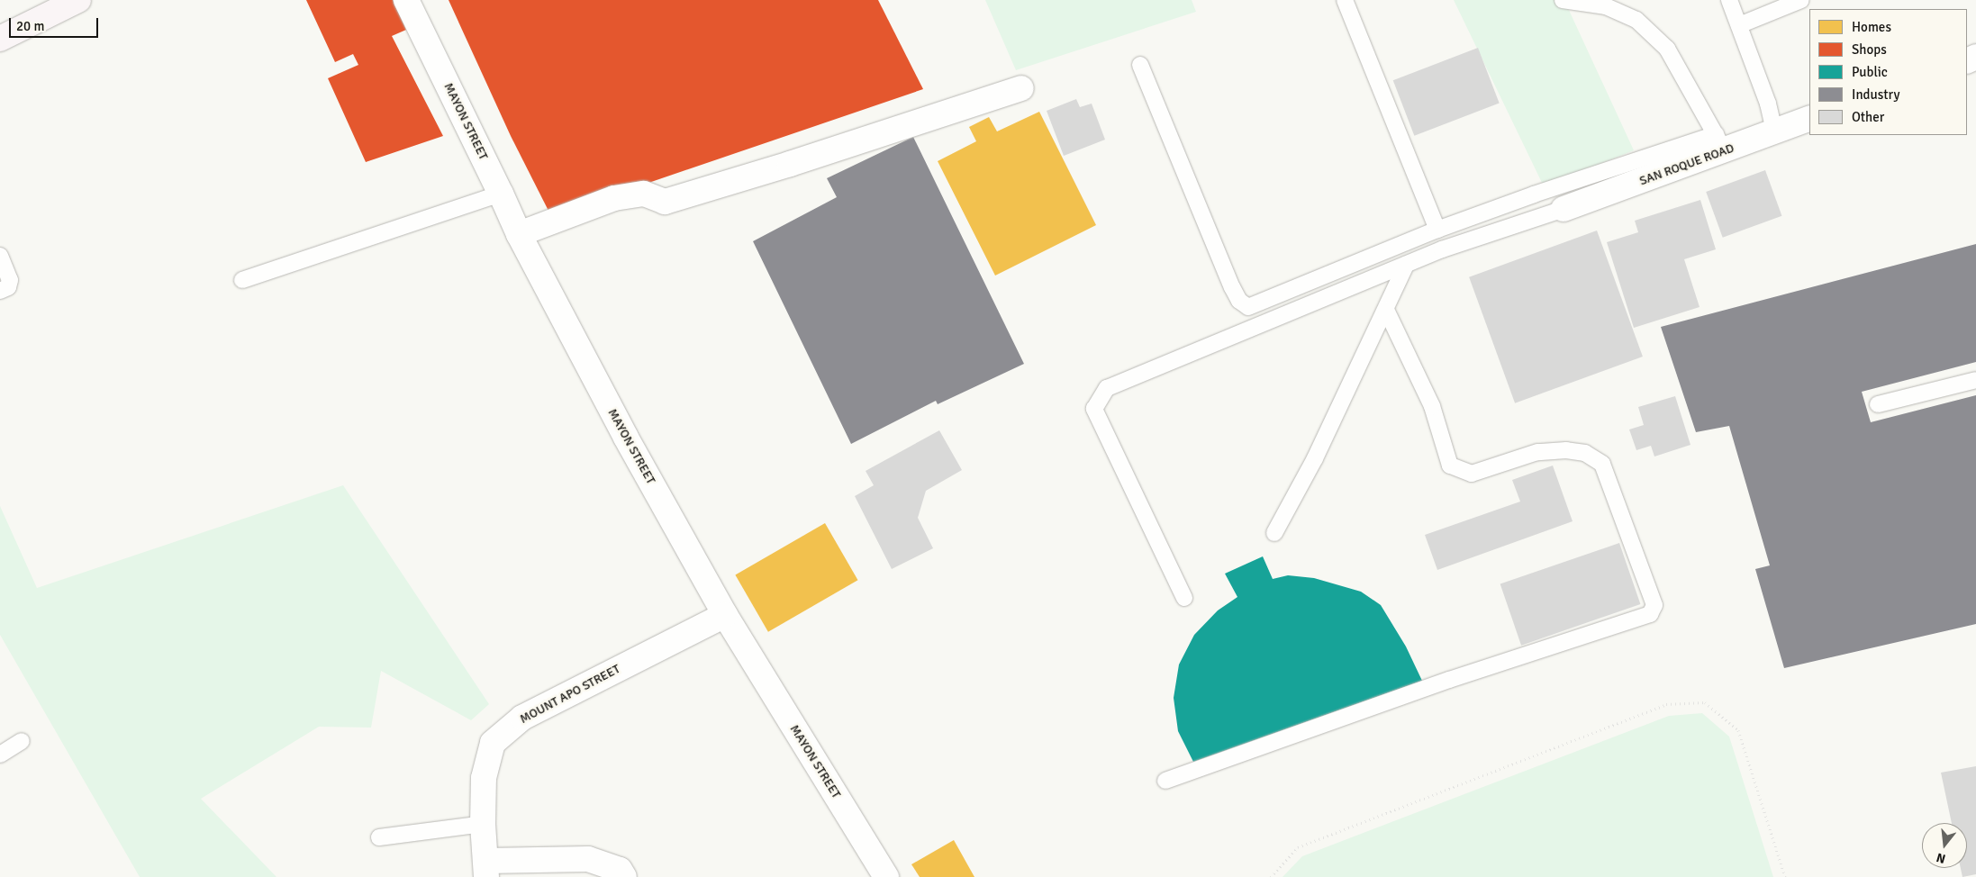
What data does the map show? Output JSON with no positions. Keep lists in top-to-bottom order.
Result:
{
  "streets": {
    "street": ["MAYON STREET", "SAN ROQUE ROAD", "MOUNT APO STREET"]
  },
  "crossings": [
    ["MAYON STREET", "MOUNT APO STREET"]
  ],
  "legend": [
    "Homes",
    "Shops",
    "Public",
    "Industry",
    "Other"
  ],
  "scale_bar": "20 m",
  "north": "bottom"
}
